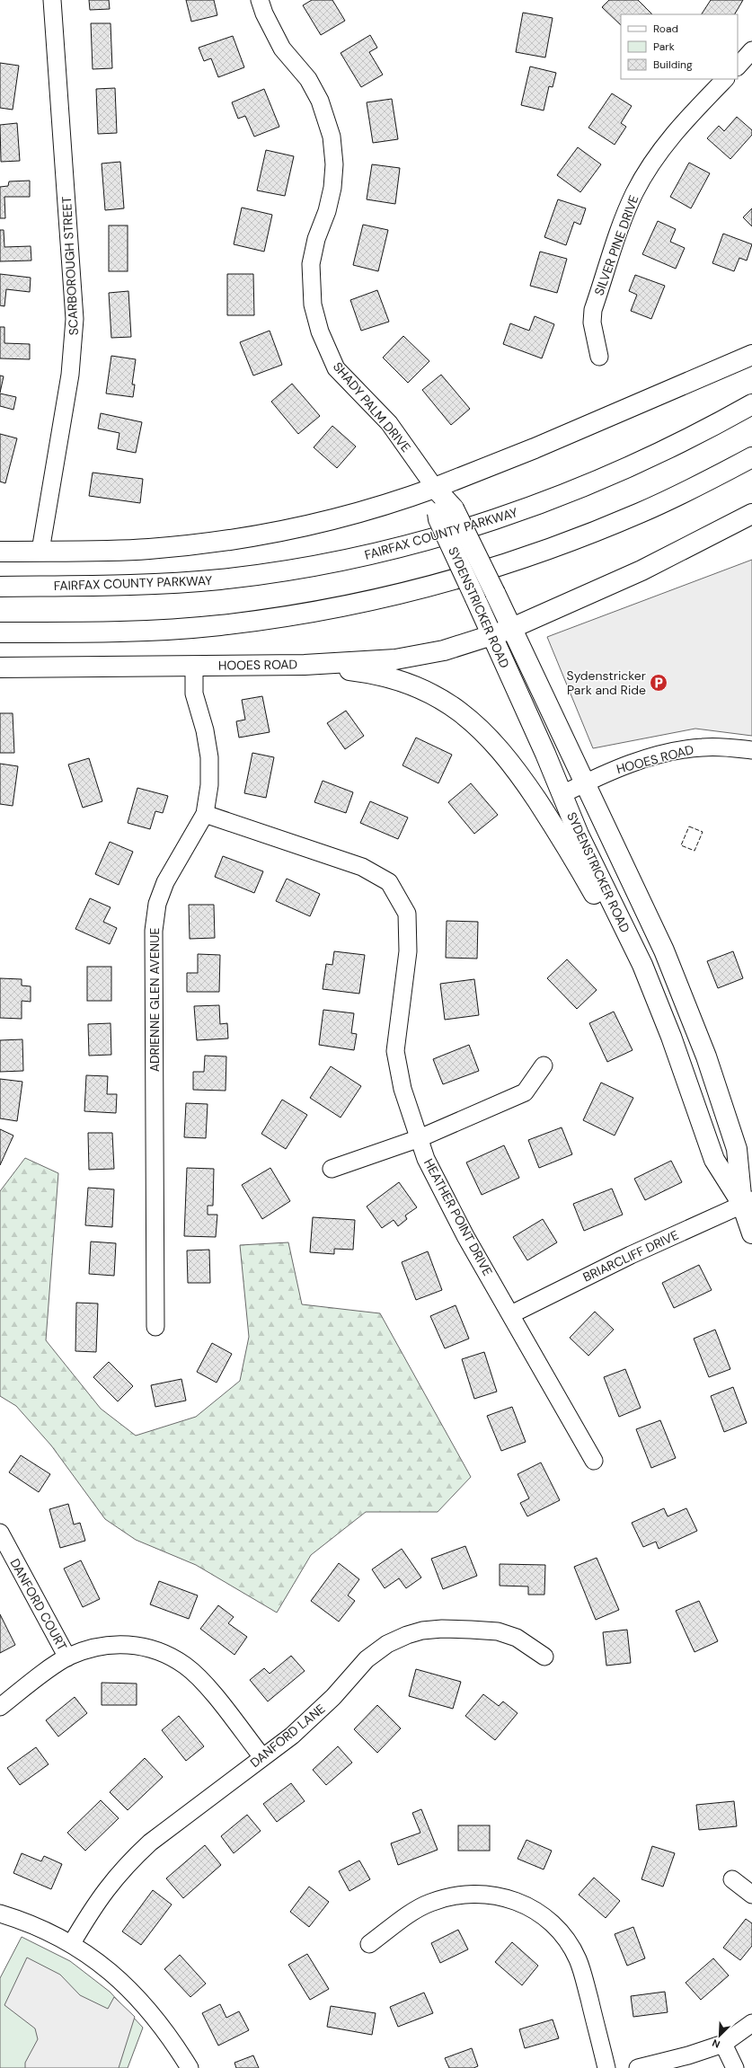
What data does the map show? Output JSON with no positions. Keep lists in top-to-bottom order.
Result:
{
  "streets": {
    "main road": ["FAIRFAX COUNTY PARKWAY", "SYDENSTRICKER ROAD", "HOOES ROAD"],
    "street": [
      "SILVER PINE DRIVE",
      "SCARBOROUGH STREET",
      "SHADY PALM DRIVE",
      "ADRIENNE GLEN AVENUE",
      "HEATHER POINT DRIVE",
      "BRIARCLIFF DRIVE",
      "DANFORD COURT",
      "DANFORD LANE"
    ]
  },
  "crossings": [
    ["SHADY PALM DRIVE", "SYDENSTRICKER ROAD"],
    ["SYDENSTRICKER ROAD", "HOOES ROAD"],
    ["SYDENSTRICKER ROAD", "BRIARCLIFF DRIVE"],
    ["HOOES ROAD", "ADRIENNE GLEN AVENUE"],
    ["ADRIENNE GLEN AVENUE", "HEATHER POINT DRIVE"],
    ["HEATHER POINT DRIVE", "BRIARCLIFF DRIVE"]
  ],
  "places": {
    "parking": ["Sydenstricker Park and Ride"]
  },
  "legend": ["Road", "Park", "Building"],
  "north": "bottom left"
}
